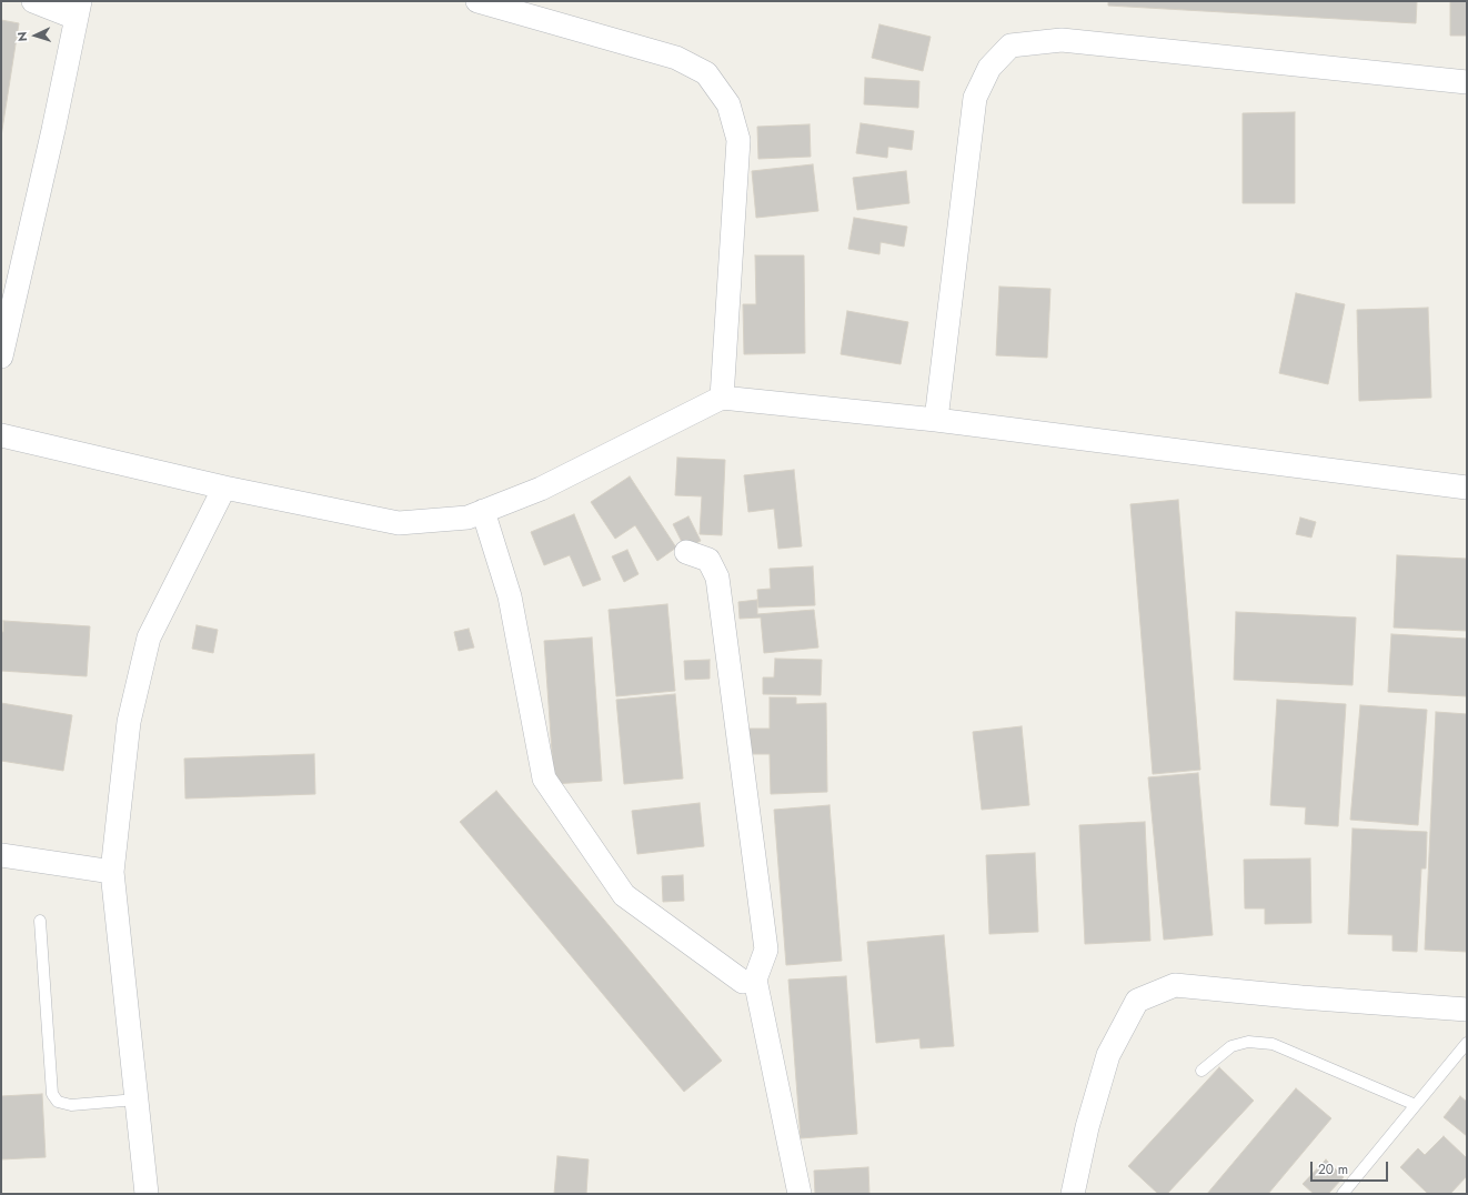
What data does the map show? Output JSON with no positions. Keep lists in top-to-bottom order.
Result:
{
  "scale_bar": "20 m",
  "north": "left"
}
